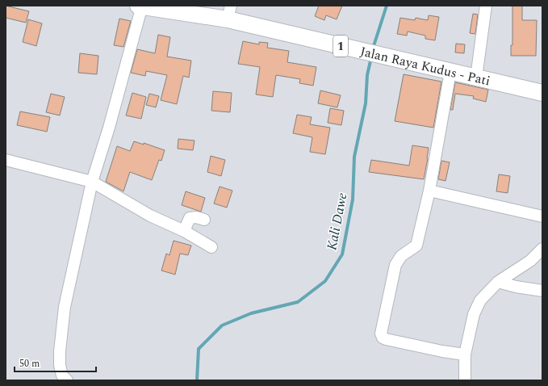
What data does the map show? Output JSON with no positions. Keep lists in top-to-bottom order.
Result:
{
  "streets": {
    "highway": ["1", "Jalan Raya Kudus - Pati"]
  },
  "water": ["Kali Dawe"],
  "scale_bar": "50 m"
}
